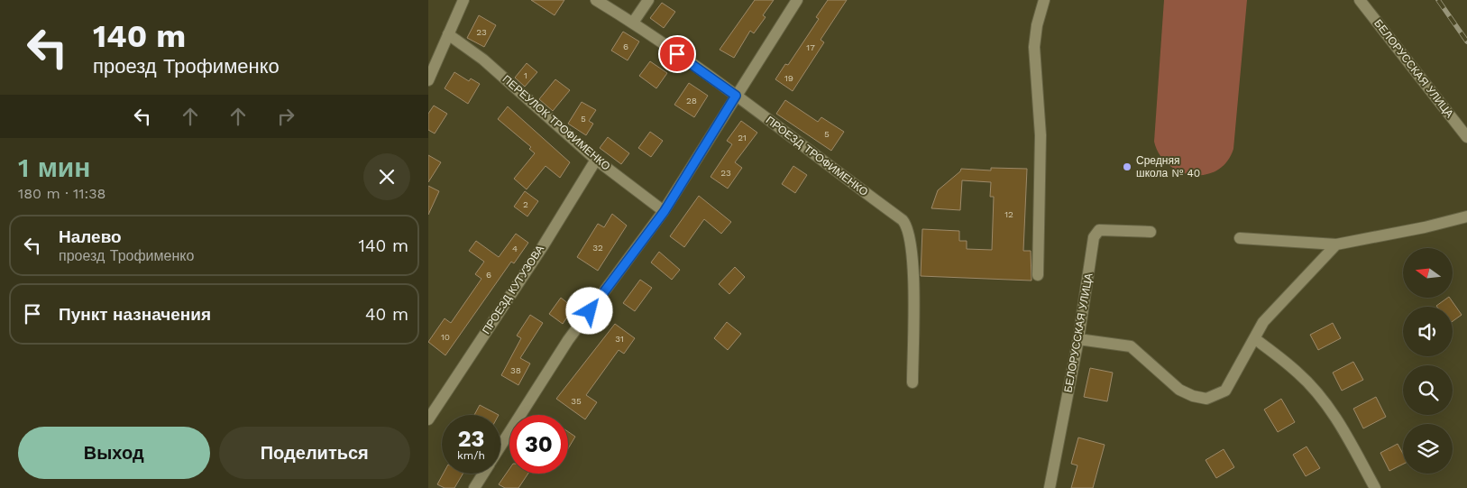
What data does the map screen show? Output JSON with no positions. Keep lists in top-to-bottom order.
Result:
{
  "streets": {
    "street": [
      "БЕЛОРУССКАЯ УЛИЦА",
      "ПЕРЕУЛОК ТРОФИМЕНКО",
      "ПРОЕЗД ТРОФИМЕНКО",
      "ПРОЕЗД КУТУЗОВА"
    ]
  },
  "crossings": [
    ["ПЕРЕУЛОК ТРОФИМЕНКО", "ПРОЕЗД КУТУЗОВА"]
  ],
  "places": ["Средняя школа № 40"],
  "house_numbers": [
    "23",
    "6",
    "17",
    "1",
    "19",
    "28",
    "5",
    "5",
    "21",
    "23",
    "2",
    "12",
    "32",
    "4",
    "6",
    "10",
    "31",
    "38",
    "35"
  ],
  "north": "left",
  "page": {
    "turn": ["140 m", "проезд Трофименко"],
    "heading": ["1 мин", "180 m · 11:38"],
    "list": [
      {
        "name": "Налево",
        "note": "проезд Трофименко",
        "value": "140 m"
      },
      {
        "name": "Пункт назначения",
        "value": "40 m"
      }
    ],
    "speed": "23 km/h",
    "limit": "30",
    "buttons": ["Выход", "Поделиться"]
  }
}
